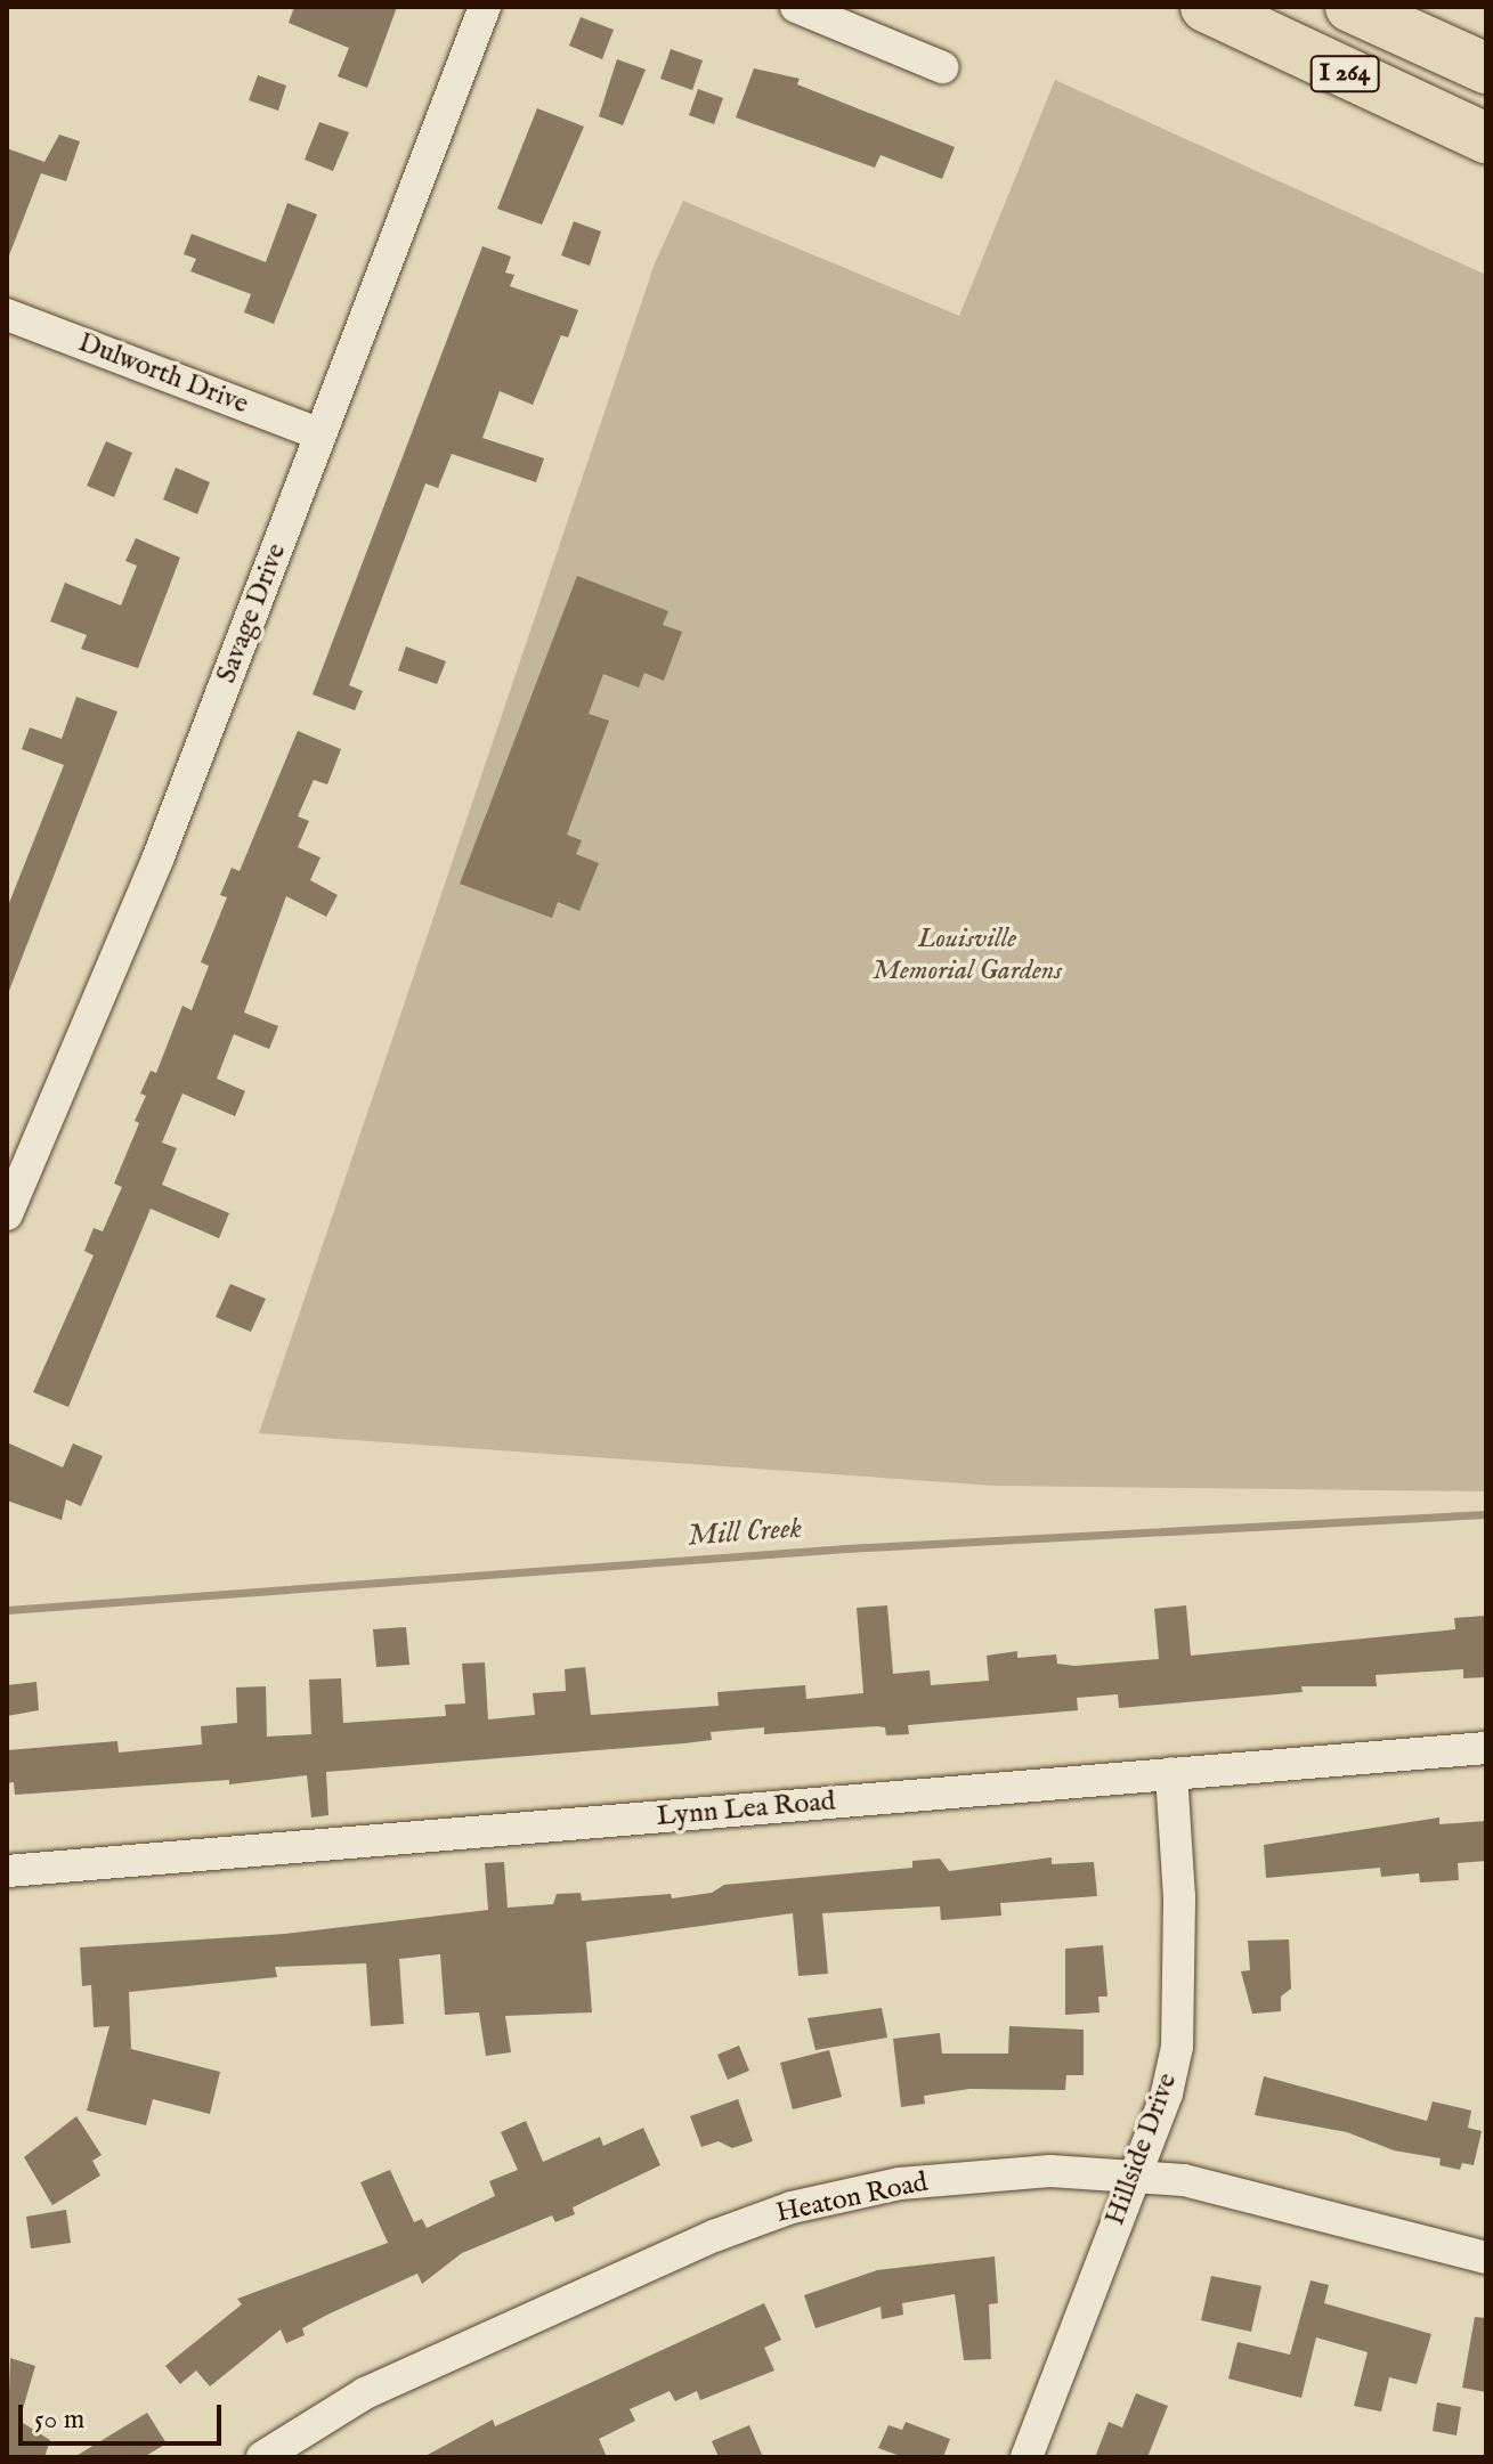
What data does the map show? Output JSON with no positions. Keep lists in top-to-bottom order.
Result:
{
  "streets": {
    "highway": ["I 264"],
    "street": [
      "Dulworth Drive",
      "Savage Drive",
      "Lynn Lea Road",
      "Hillside Drive",
      "Heaton Road"
    ]
  },
  "crossings": [
    ["Dulworth Drive", "Savage Drive"],
    ["Lynn Lea Road", "Hillside Drive"],
    ["Hillside Drive", "Heaton Road"]
  ],
  "water": ["Mill Creek"],
  "parks": ["Louisville Memorial Gardens"],
  "scale_bar": "50 m"
}
